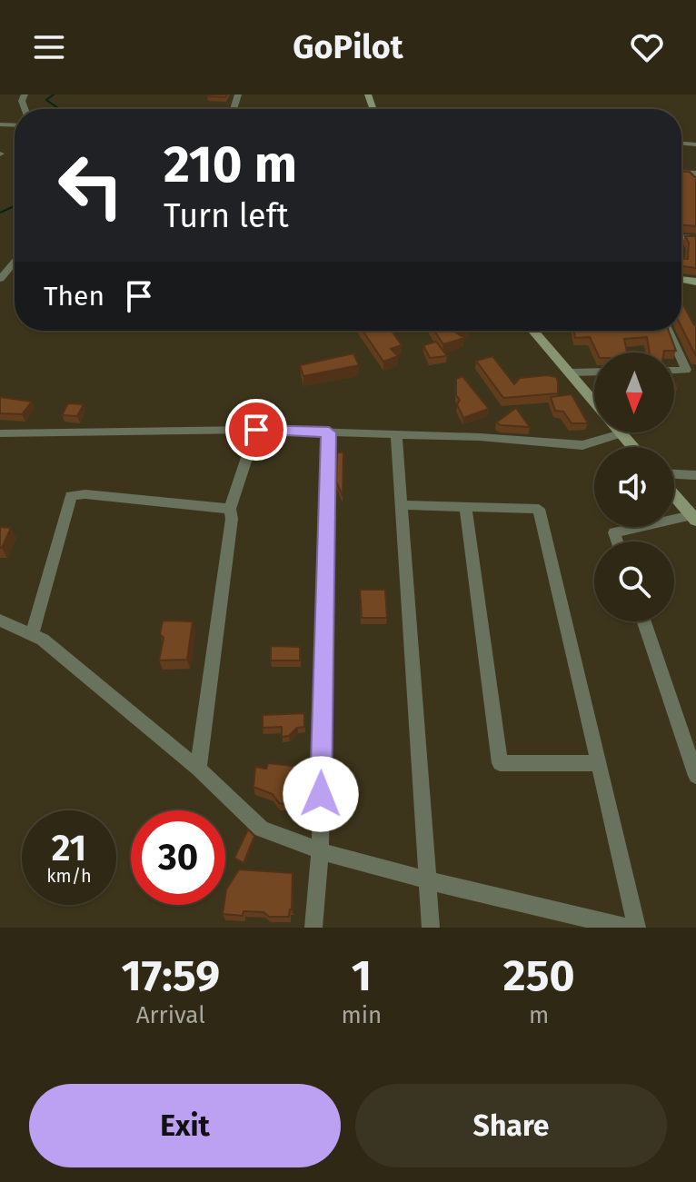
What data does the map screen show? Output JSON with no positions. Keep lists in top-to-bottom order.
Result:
{
  "north": "bottom",
  "page": {
    "header": "GoPilot",
    "turn": ["210 m", "Turn left"],
    "then": "Then",
    "speed": "21 km/h",
    "limit": "30",
    "eta": [
      "17:59",
      "Arrival",
      "1",
      "min",
      "250",
      "m"
    ],
    "buttons": ["Exit", "Share"]
  }
}
